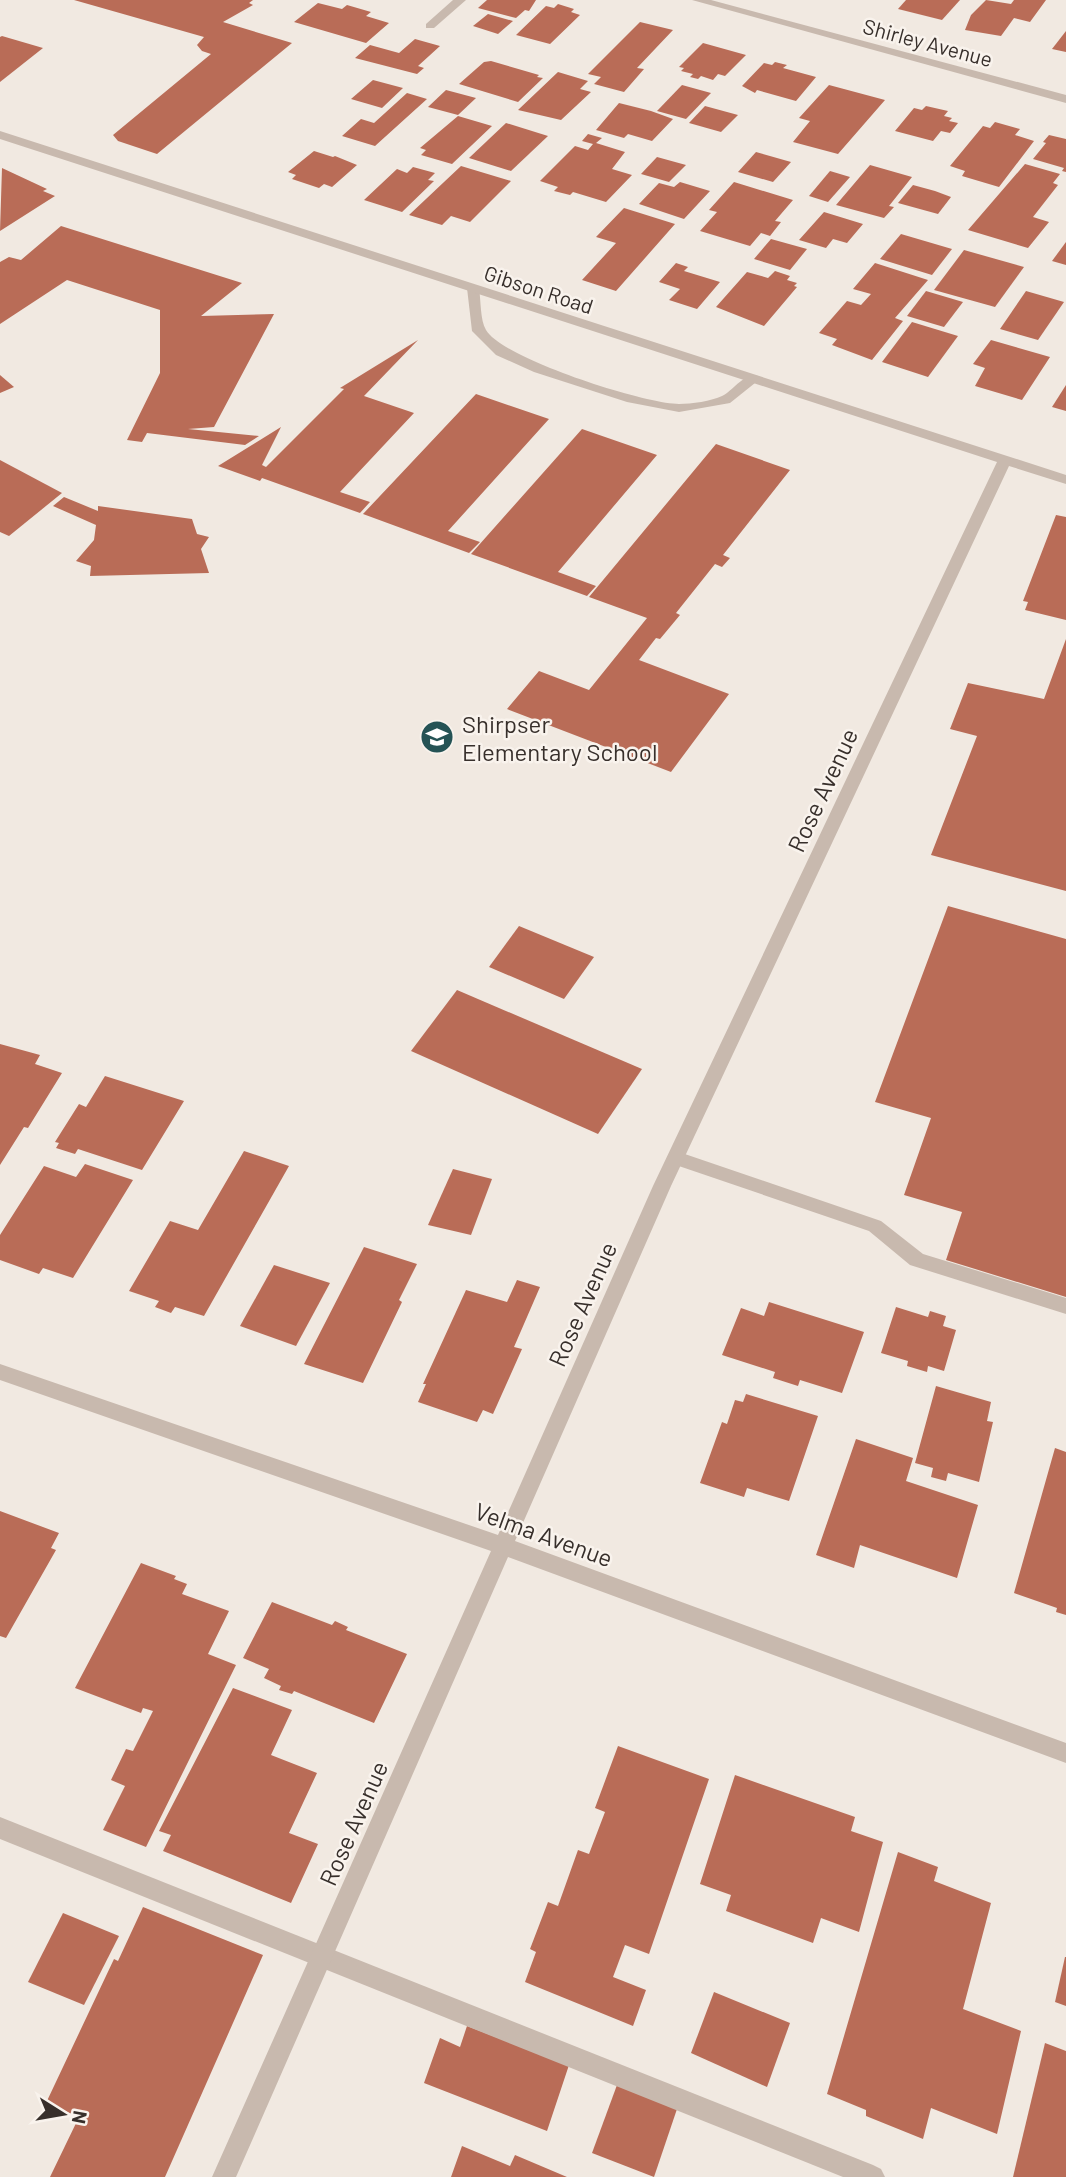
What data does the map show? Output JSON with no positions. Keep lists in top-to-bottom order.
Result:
{
  "streets": {
    "street": [
      "Shirley Avenue",
      "Gibson Road",
      "Rose Avenue",
      "Velma Avenue"
    ]
  },
  "crossings": [
    ["Gibson Road", "Rose Avenue"],
    ["Rose Avenue", "Velma Avenue"]
  ],
  "places": {
    "school or university": ["Shirpser Elementary School"]
  },
  "north": "right"
}
